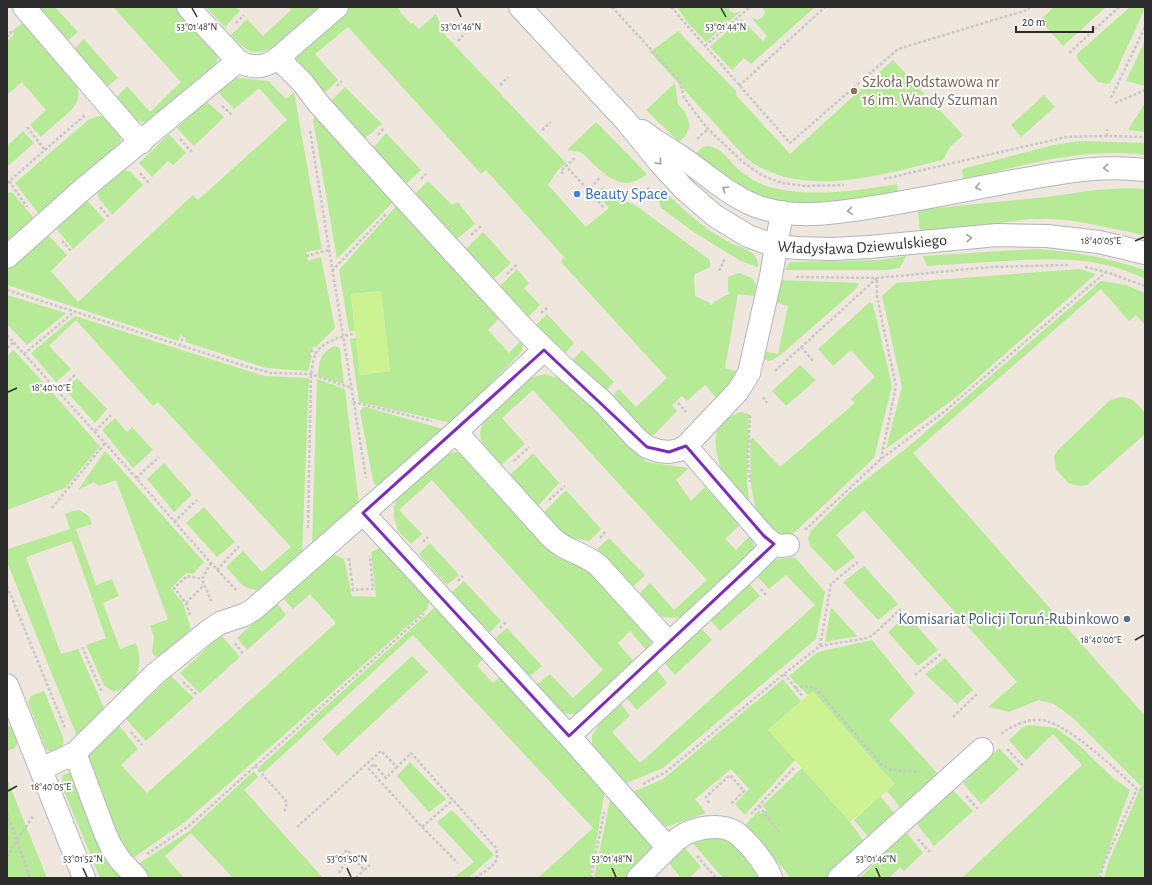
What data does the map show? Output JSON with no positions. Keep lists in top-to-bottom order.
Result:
{
  "streets": {
    "street": ["Władysława Dziewulskiego"]
  },
  "places": ["Szkoła Podstawowa nr 16 im. Wandy Szuman", "Beauty Space", "Komisariat Policji Toruń-Rubinkowo"],
  "scale_bar": "20 m",
  "coordinates": [
    "53°01'48\"N",
    "53°01'46\"N",
    "53°01'44\"N",
    "18°40'05\"E",
    "18°40'10\"E",
    "18°40'00\"E",
    "53°01'52\"N",
    "53°01'50\"N"
  ]
}
